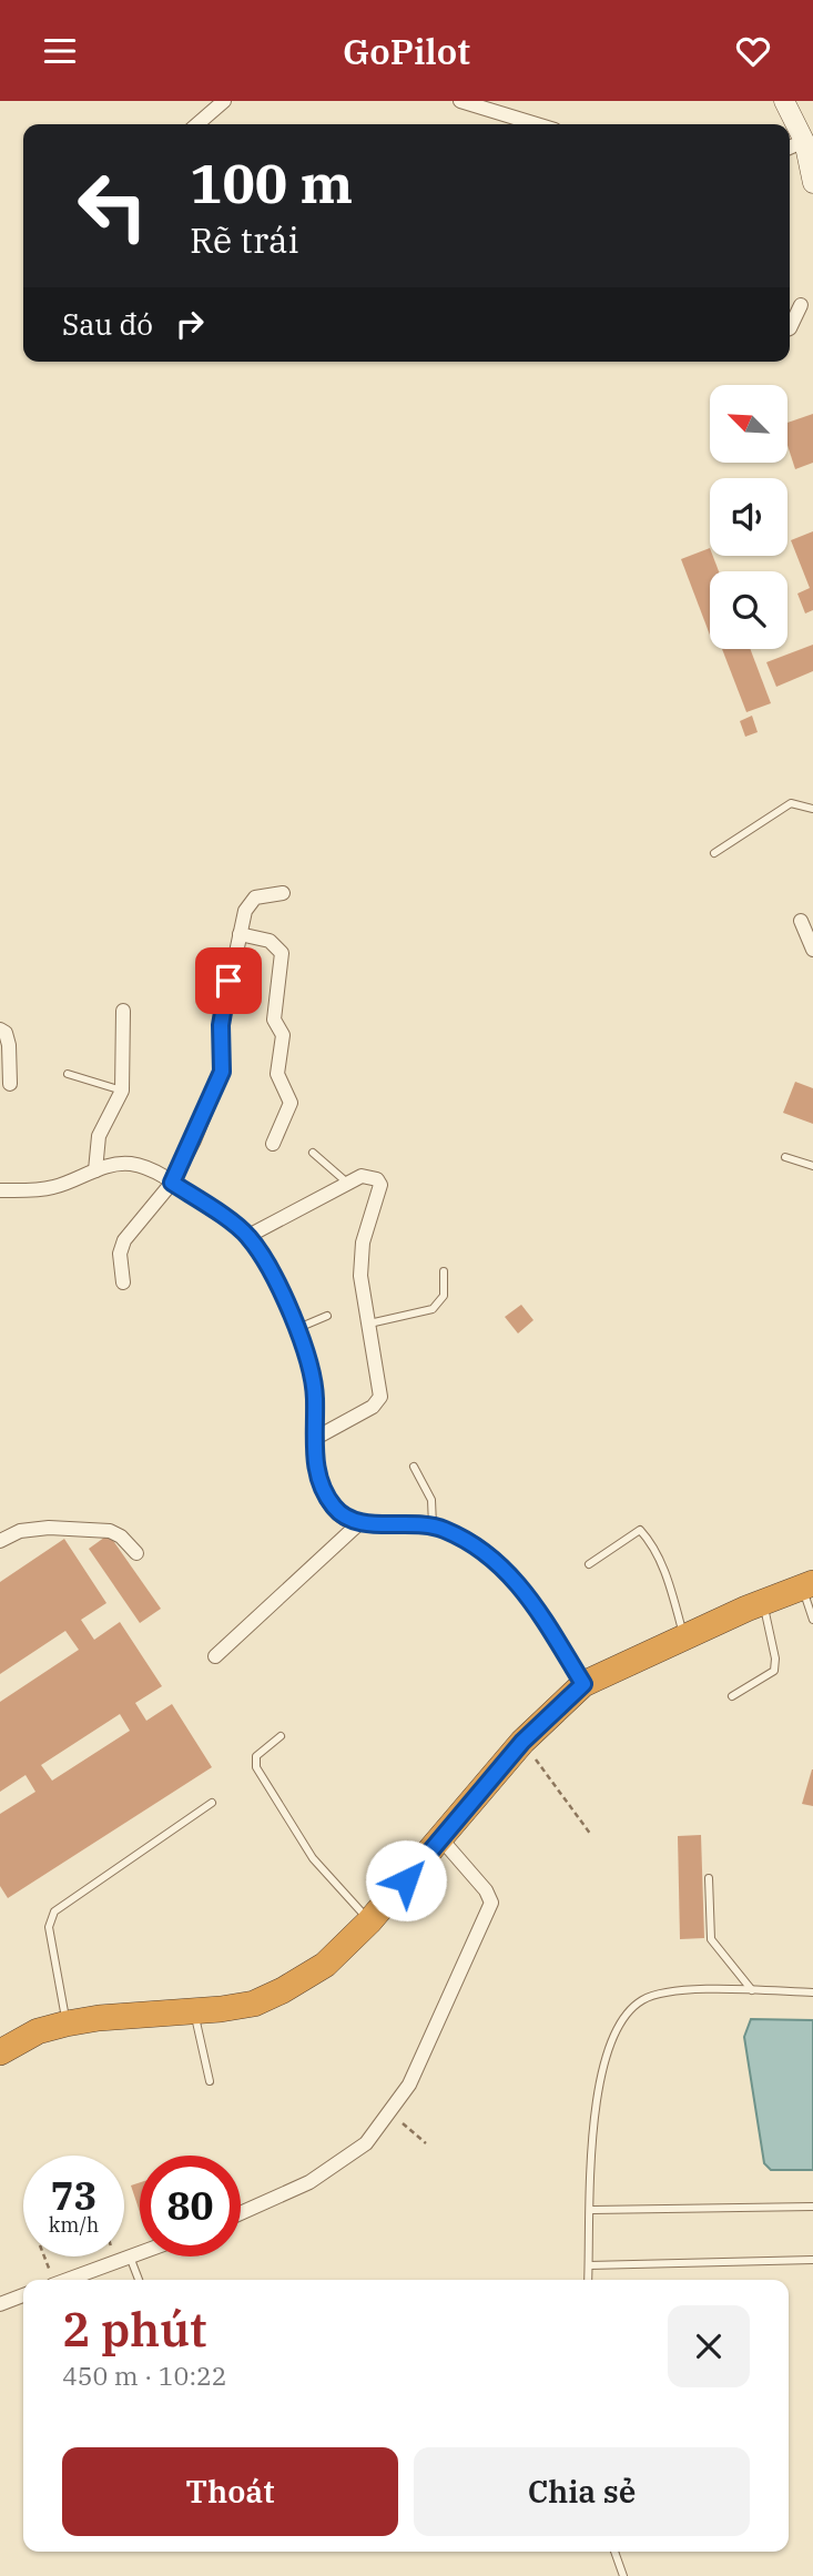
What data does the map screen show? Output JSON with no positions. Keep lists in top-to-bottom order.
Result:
{
  "north": "top left",
  "page": {
    "header": "GoPilot",
    "turn": ["100 m", "Rẽ trái"],
    "then": "Sau đó",
    "speed": "73 km/h",
    "limit": "80",
    "heading": ["2 phút", "450 m · 10:22"],
    "buttons": ["Thoát", "Chia sẻ"]
  }
}
